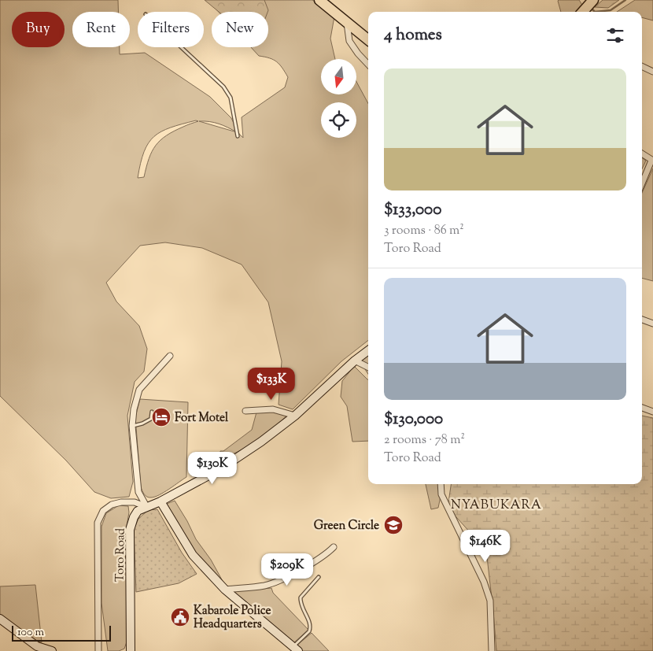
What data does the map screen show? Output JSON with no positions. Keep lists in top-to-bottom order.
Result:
{
  "streets": {
    "main road": ["Toro Road"]
  },
  "districts": ["NYABUKARA"],
  "places": {
    "hotel": ["Fort Motel"],
    "school or university": ["Green Circle"],
    "public building": ["Kabarole Police Headquarters"]
  },
  "scale_bar": "100 m",
  "north": "bottom",
  "page": {
    "chip": [
      "Buy",
      "Rent",
      "Filters",
      "New"
    ],
    "heading": "4 homes",
    "list": [
      {
        "name": "$133,000",
        "note": "3 rooms · 86 m² · Toro Road"
      },
      {
        "name": "$130,000",
        "note": "2 rooms · 78 m² · Toro Road"
      }
    ],
    "price": [
      "$133K",
      "$130K",
      "$146K",
      "$209K"
    ],
    "scale": "100 m"
  }
}
